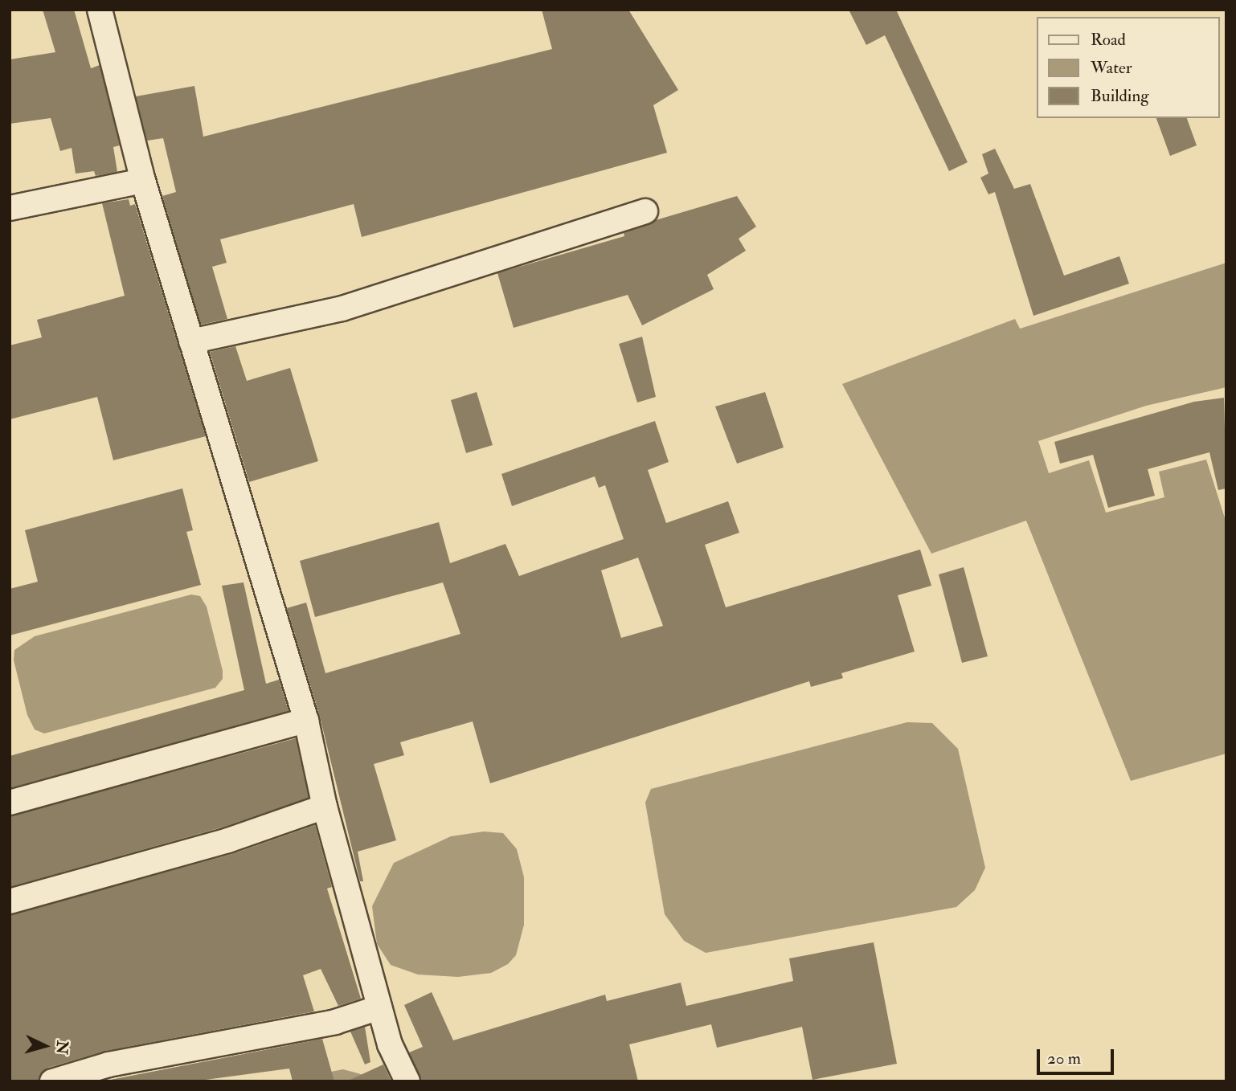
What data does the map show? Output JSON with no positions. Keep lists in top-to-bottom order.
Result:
{
  "legend": ["Road", "Water", "Building"],
  "scale_bar": "20 m",
  "north": "right"
}
